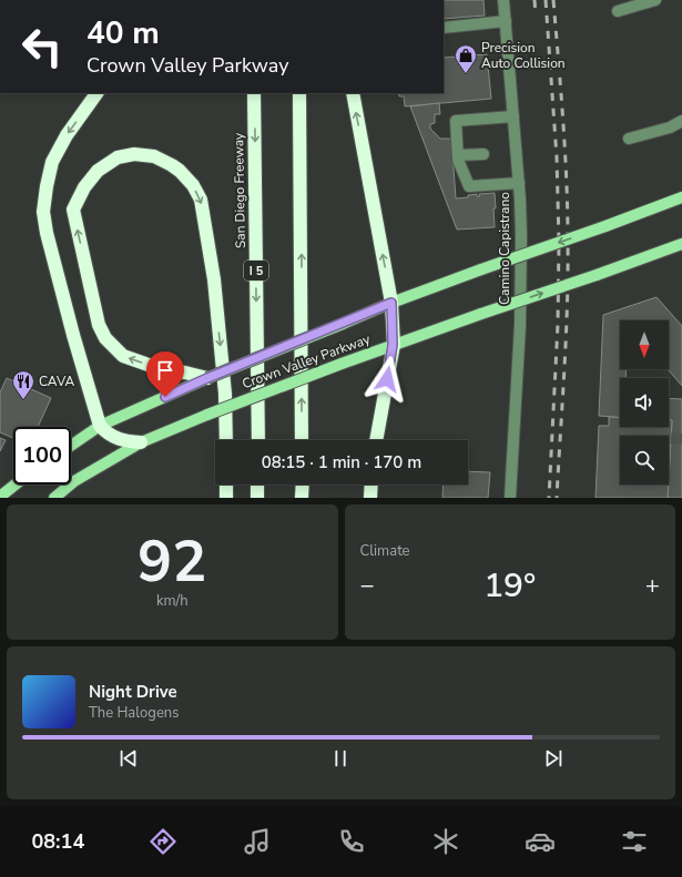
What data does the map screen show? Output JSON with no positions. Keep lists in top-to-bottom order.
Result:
{
  "streets": {
    "highway": ["San Diego Freeway", "I 5"],
    "main road": ["Crown Valley Parkway"],
    "street": ["Camino Capistrano"]
  },
  "places": {
    "shop": ["Precision Auto Collision"],
    "restaurant": ["CAVA"]
  },
  "north": "bottom",
  "page": {
    "turn": ["40 m", "Crown Valley Parkway"],
    "limit": "100",
    "trip": "08:15 · 1 min · 170 m",
    "tile": [
      ["92", "km/h"],
      "Climate"
    ],
    "heat": ["−", "19°", "+"],
    "song": ["Night Drive", "The Halogens"],
    "tabs": "08:14"
  }
}
